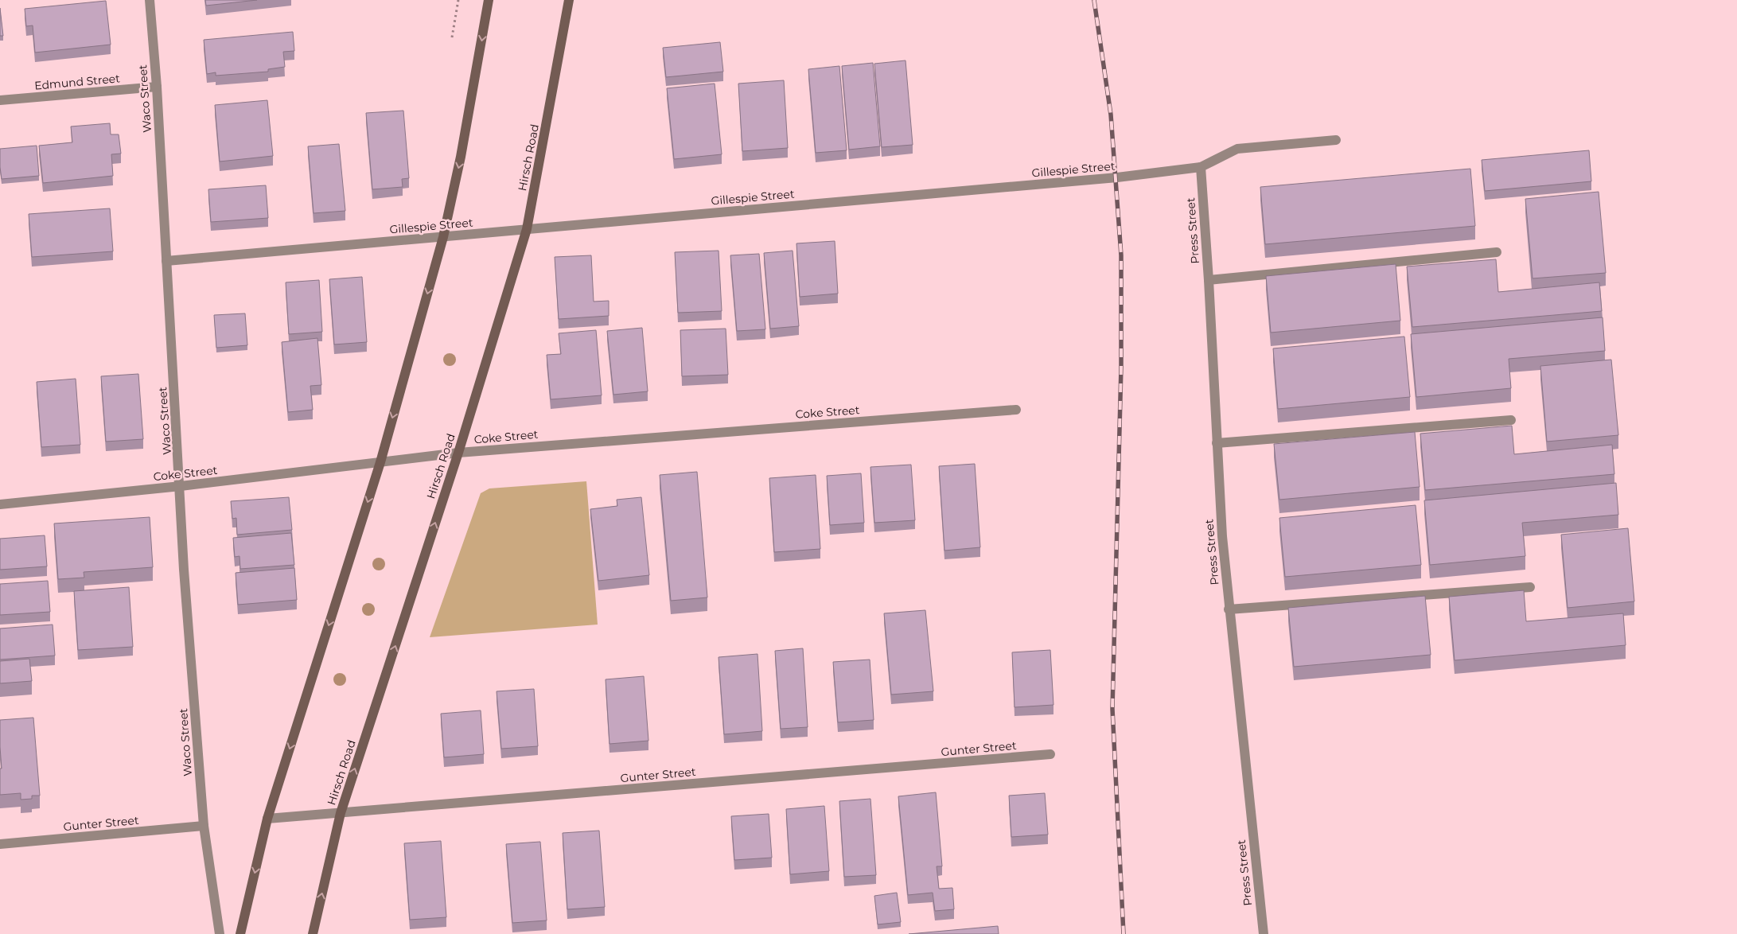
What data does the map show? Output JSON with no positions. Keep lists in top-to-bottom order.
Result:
{
  "streets": {
    "main road": ["Hirsch Road"],
    "street": [
      "Edmund Street",
      "Waco Street",
      "Gillespie Street",
      "Press Street",
      "Coke Street",
      "Gunter Street"
    ]
  },
  "crossings": [
    ["Edmund Street", "Waco Street"],
    ["Waco Street", "Gillespie Street"],
    ["Waco Street", "Coke Street"],
    ["Waco Street", "Gunter Street"],
    ["Hirsch Road", "Gillespie Street"],
    ["Hirsch Road", "Coke Street"],
    ["Hirsch Road", "Gunter Street"],
    ["Gillespie Street", "Press Street"]
  ]
}
